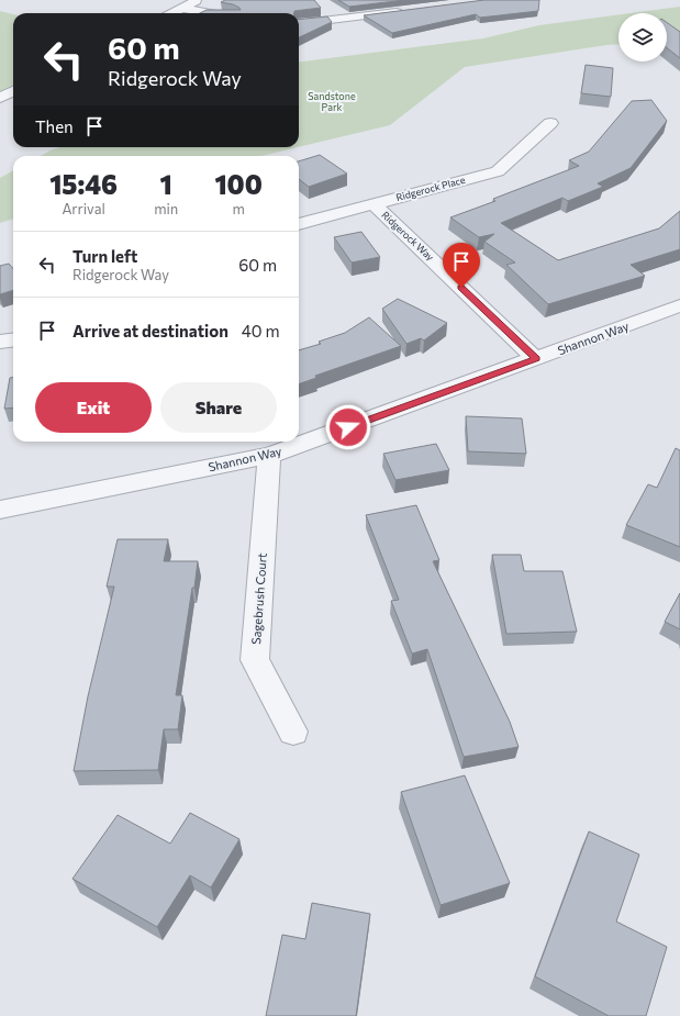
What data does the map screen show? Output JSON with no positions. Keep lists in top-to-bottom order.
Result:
{
  "streets": {
    "street": [
      "Ridgerock Place",
      "Ridgerock Way",
      "Shannon Way",
      "Sagebrush Court"
    ]
  },
  "crossings": [
    ["Ridgerock Place", "Ridgerock Way"],
    ["Ridgerock Way", "Shannon Way"],
    ["Shannon Way", "Sagebrush Court"]
  ],
  "parks": ["Sandstone Park"],
  "page": {
    "turn": ["60 m", "Ridgerock Way"],
    "then": "Then",
    "eta": [
      "15:46",
      "Arrival",
      "1",
      "min",
      "100",
      "m"
    ],
    "list": [
      {
        "name": "Turn left",
        "note": "Ridgerock Way",
        "value": "60 m"
      },
      {
        "name": "Arrive at destination",
        "value": "40 m"
      }
    ],
    "buttons": ["Exit", "Share"]
  }
}
